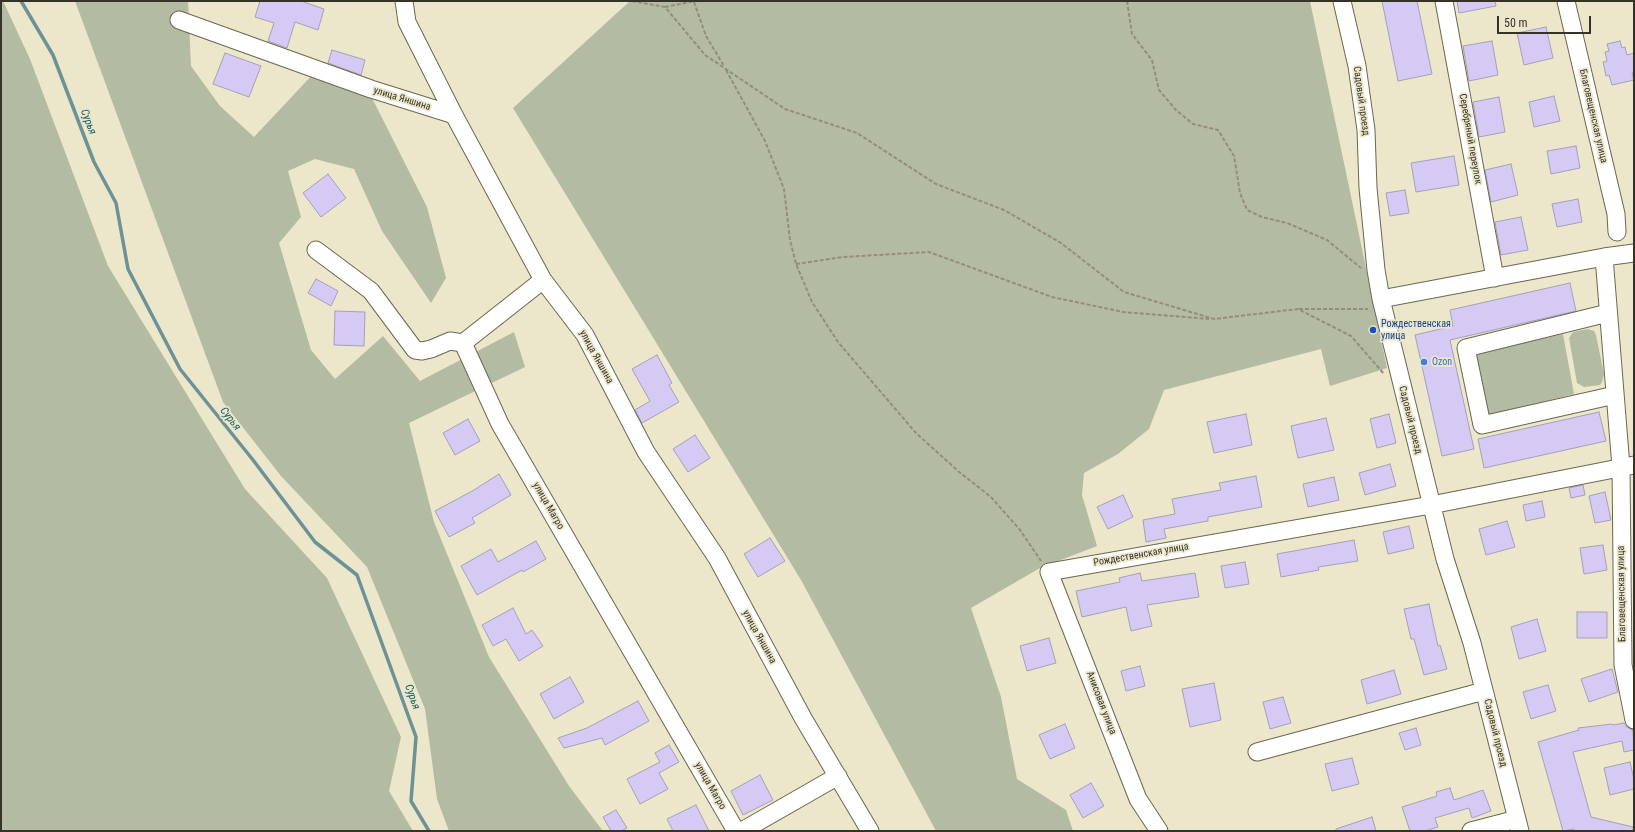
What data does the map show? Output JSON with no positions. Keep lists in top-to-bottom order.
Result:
{
  "streets": {
    "street": [
      "улица Яншина",
      "Садовый проезд",
      "Благовещенская улица",
      "Серебряный переулок",
      "улица Магро",
      "Рождественская улица",
      "Анисовая улица"
    ]
  },
  "crossings": [
    ["Садовый проезд", "Рождественская улица"],
    ["Благовещенская улица", "Рождественская улица"],
    ["Рождественская улица", "Анисовая улица"]
  ],
  "water": ["Сурья"],
  "places": ["Рождественская улица", "Ozon"],
  "scale_bar": "50 m"
}
